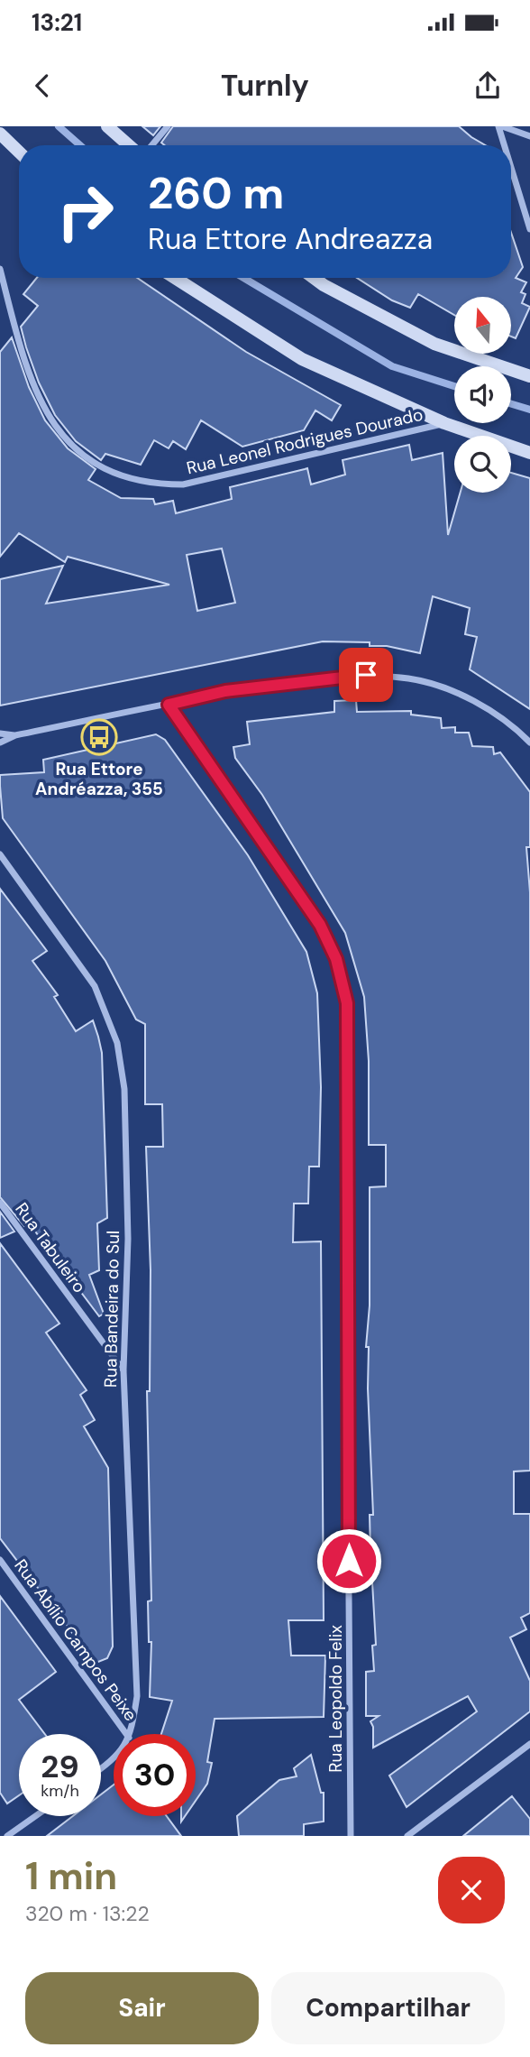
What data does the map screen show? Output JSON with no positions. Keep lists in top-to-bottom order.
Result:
{
  "streets": {
    "street": [
      "Rua Leonel Rodrigues Dourado",
      "Rua Tabuleiro",
      "Rua Bandeira do Sul",
      "Rua Abílio Campos Peixe",
      "Rua Leopoldo Felix"
    ]
  },
  "crossings": [
    ["Rua Tabuleiro", "Rua Bandeira do Sul"]
  ],
  "places": {
    "bus stop": ["Rua Ettore Andréazza, 355"]
  },
  "north": "top",
  "page": {
    "status": "13:21",
    "header": "Turnly",
    "turn": ["260 m", "Rua Ettore Andreazza"],
    "speed": "29 km/h",
    "limit": "30",
    "heading": ["1 min", "320 m · 13:22"],
    "buttons": ["Sair", "Compartilhar"]
  }
}
